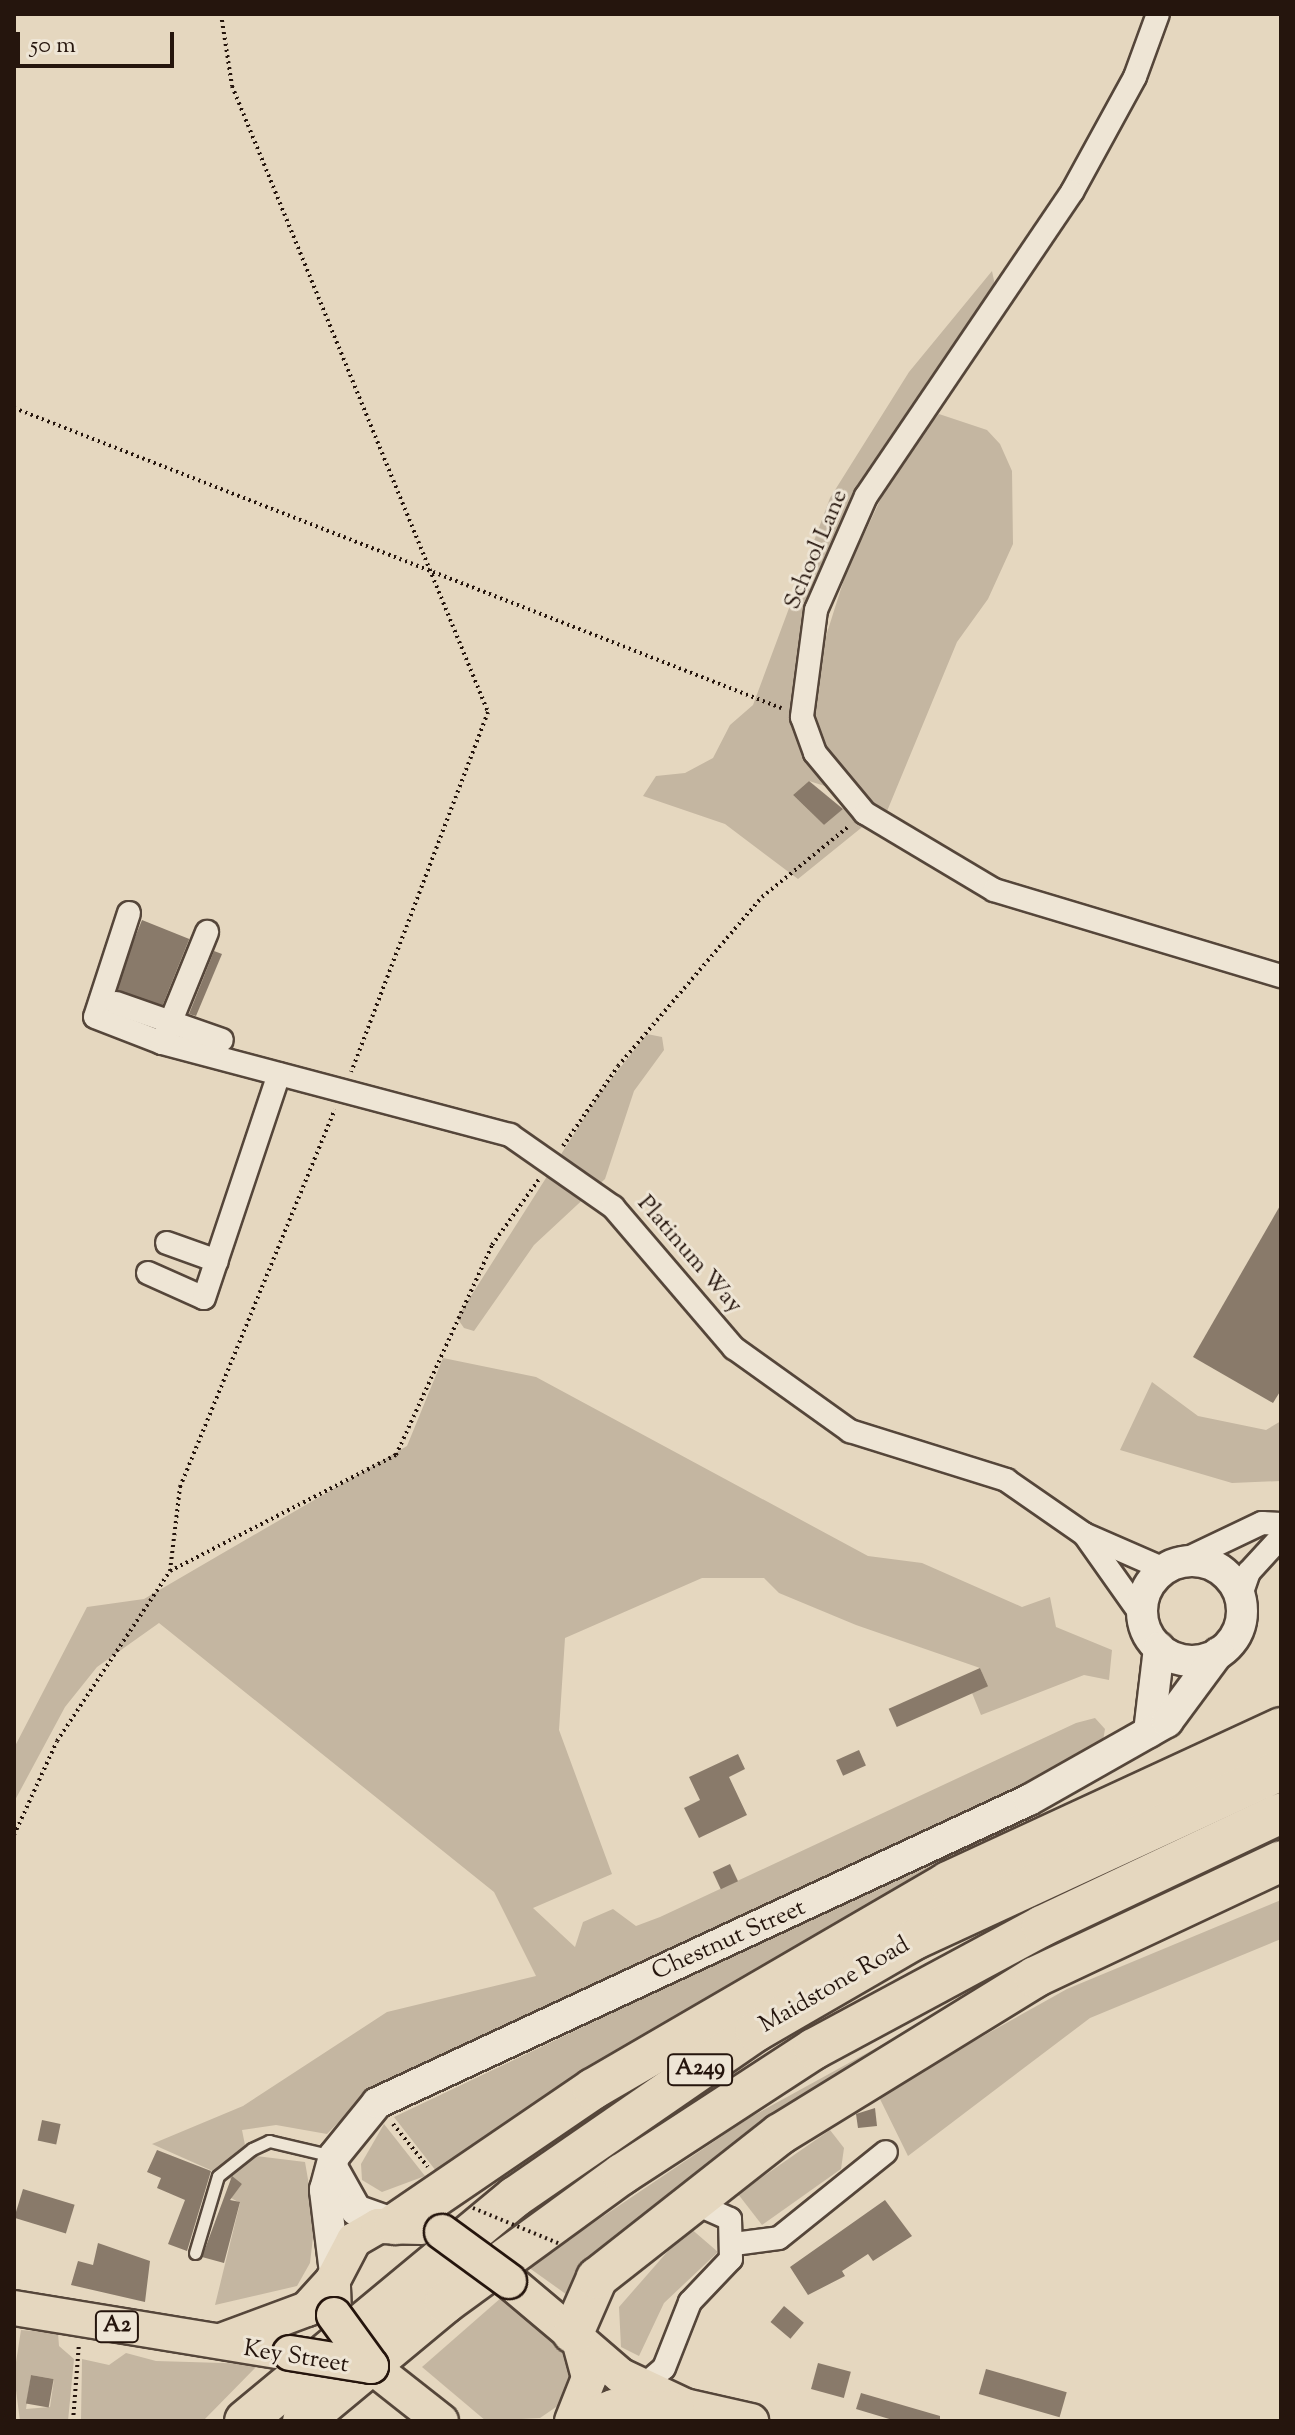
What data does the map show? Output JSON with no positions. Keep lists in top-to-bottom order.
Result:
{
  "streets": {
    "highway": ["Maidstone Road", "A249"],
    "main road": ["A2", "Key Street"],
    "street": ["School Lane", "Platinum Way", "Chestnut Street"]
  },
  "crossings": [
    ["Platinum Way", "Chestnut Street"],
    ["Chestnut Street", "Key Street"],
    ["A249", "Key Street"]
  ],
  "scale_bar": "50 m"
}
